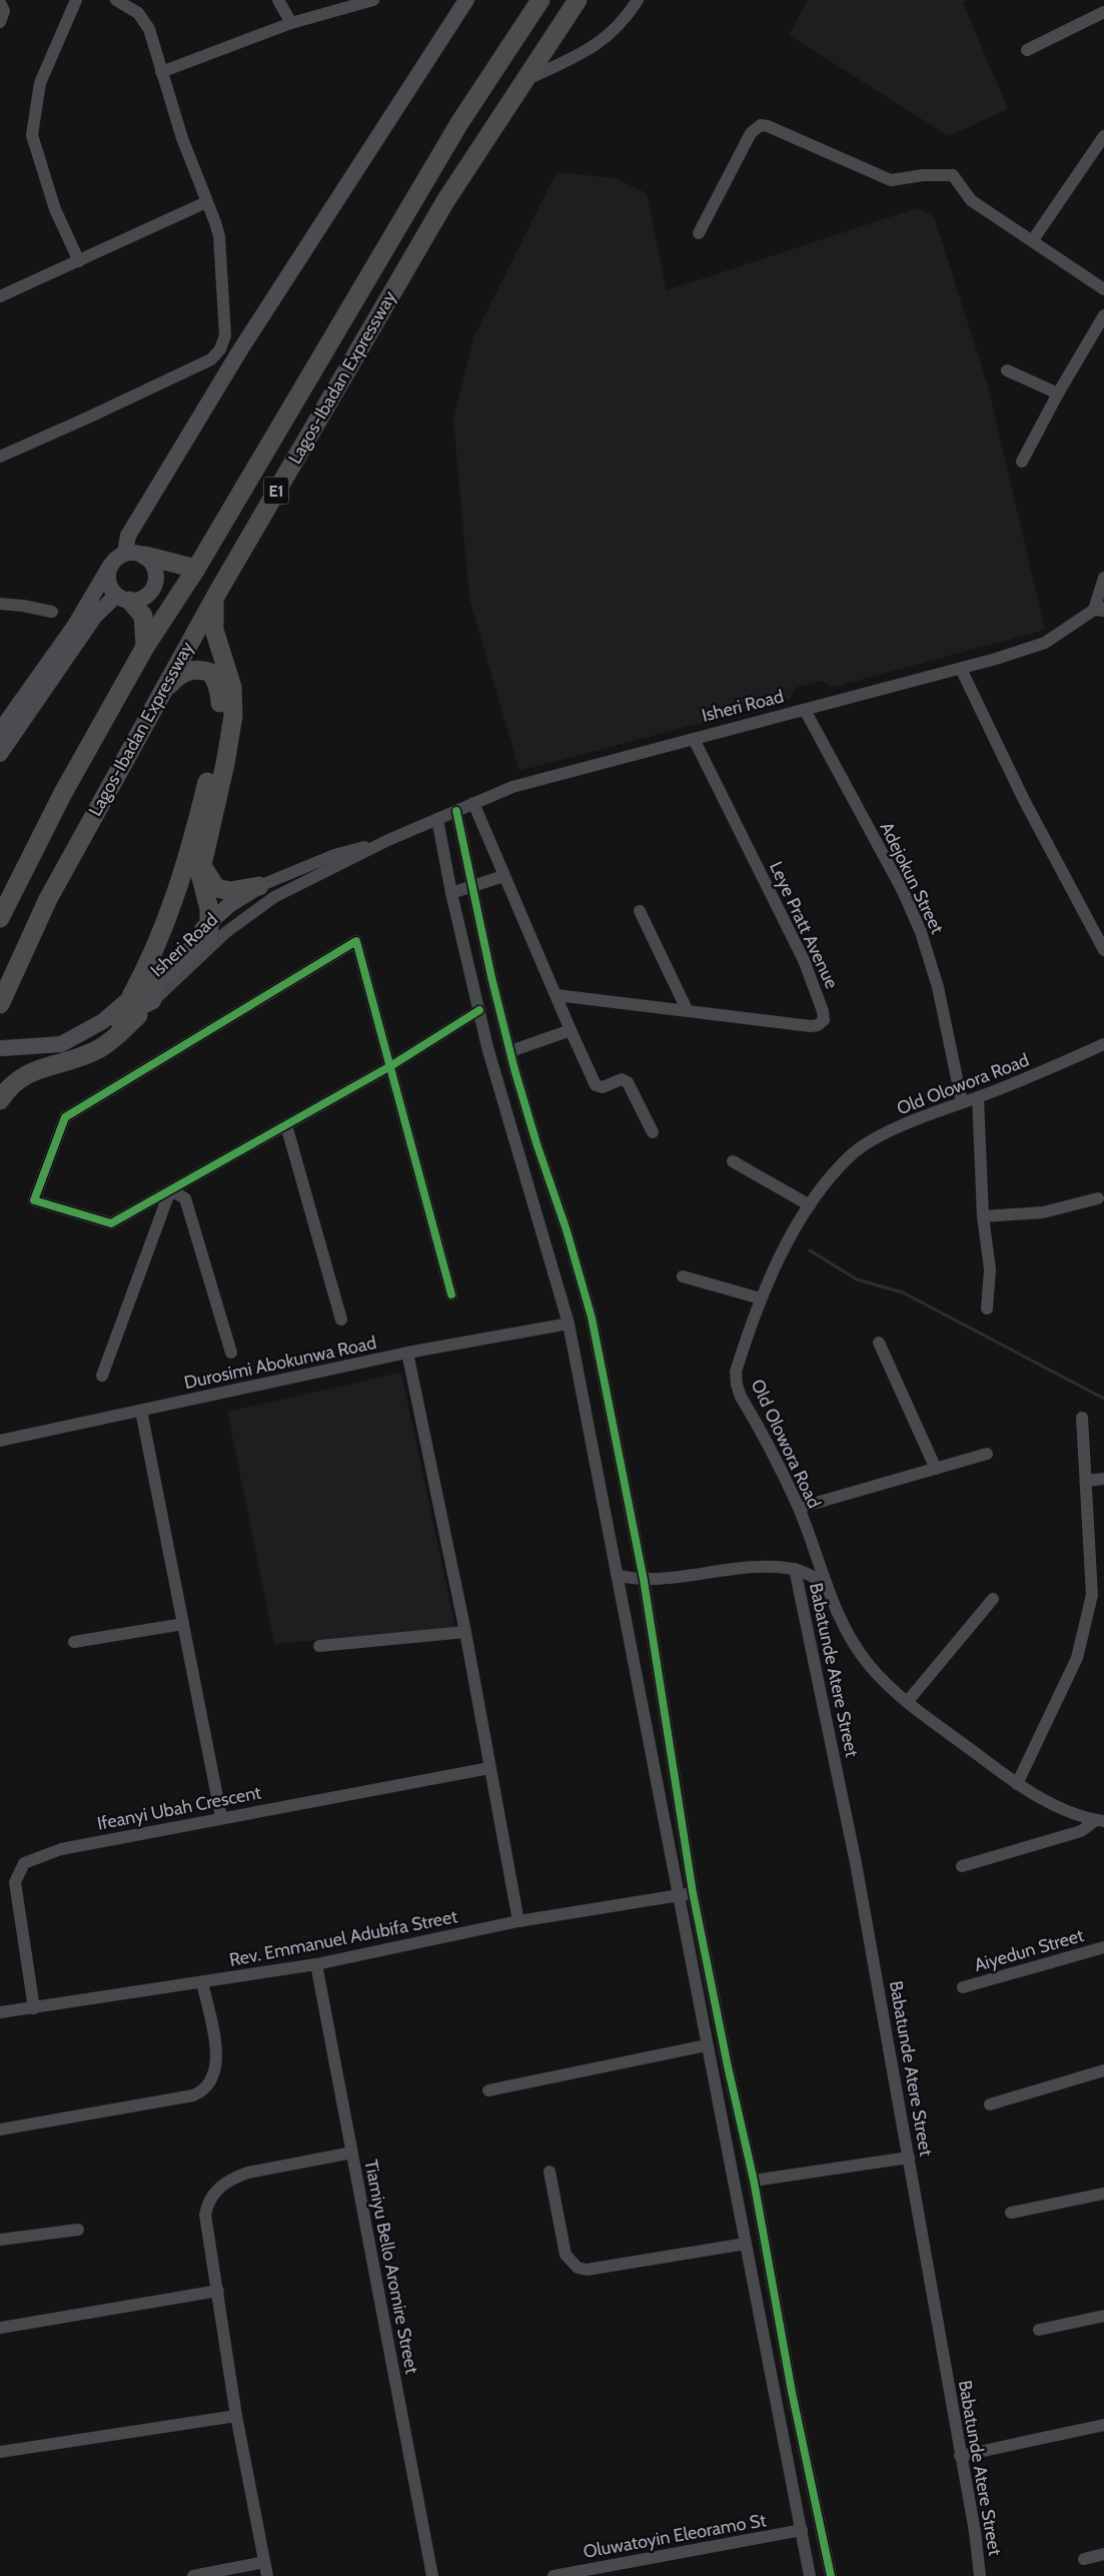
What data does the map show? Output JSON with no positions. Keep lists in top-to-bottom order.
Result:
{
  "streets": {
    "highway": ["Lagos-Ibadan Expressway", "E1"],
    "main road": ["Isheri Road"],
    "street": [
      "Adejokun Street",
      "Leye Pratt Avenue",
      "Old Olowora Road",
      "Durosimi Abokunwa Road",
      "Babatunde Atere Street",
      "Ifeanyi Ubah Crescent",
      "Rev. Emmanuel Adubifa Street",
      "Aiyedun Street",
      "Tiamiyu Bello Aromire Street",
      "Oluwatoyin Eleoramo St"
    ]
  },
  "crossings": [
    ["Isheri Road", "Adejokun Street"],
    ["Isheri Road", "Leye Pratt Avenue"],
    ["Adejokun Street", "Old Olowora Road"],
    ["Ifeanyi Ubah Crescent", "Rev. Emmanuel Adubifa Street"],
    ["Rev. Emmanuel Adubifa Street", "Tiamiyu Bello Aromire Street"]
  ]
}
